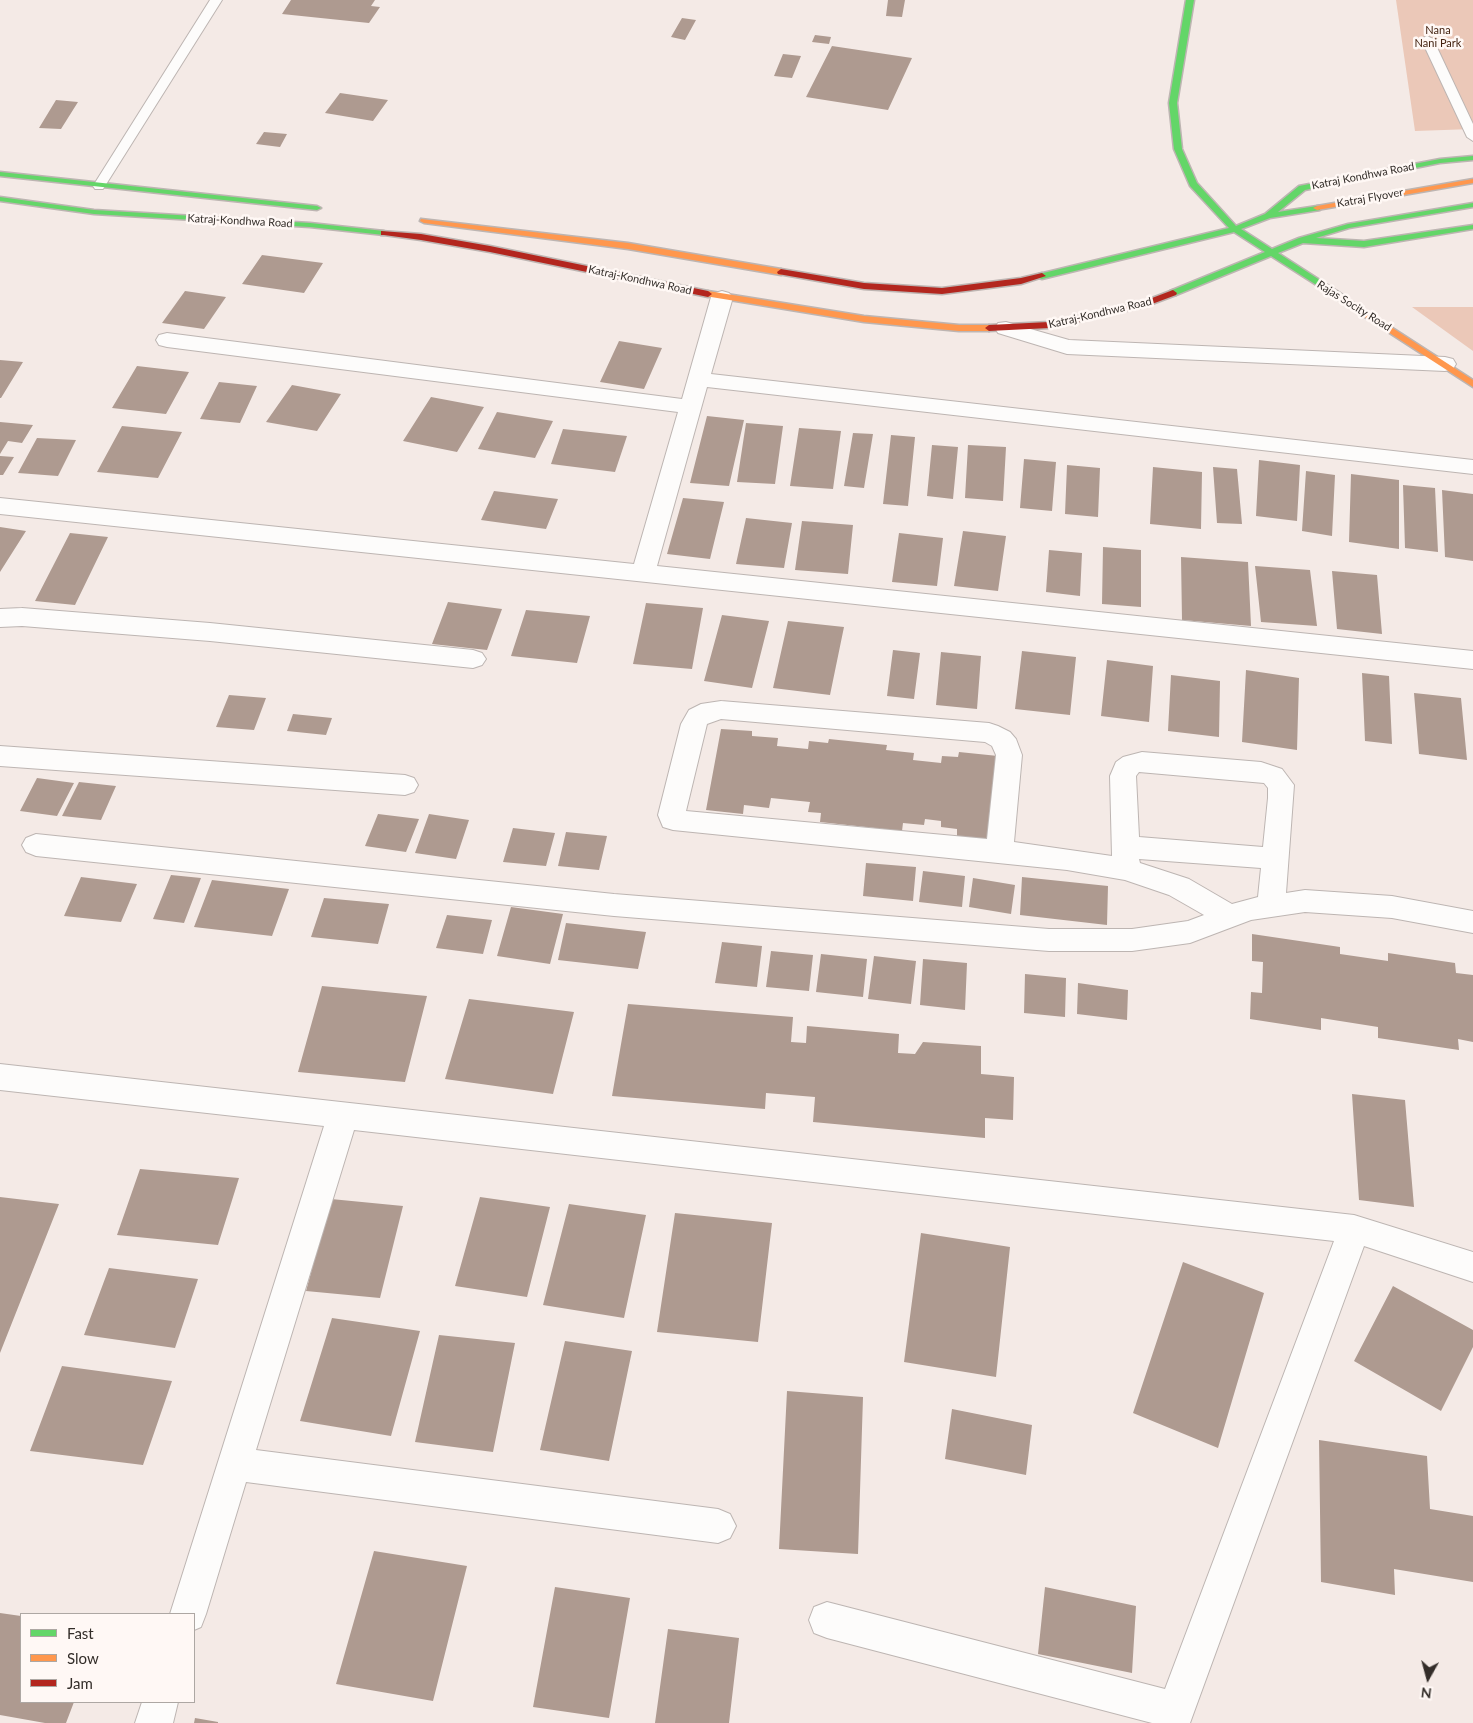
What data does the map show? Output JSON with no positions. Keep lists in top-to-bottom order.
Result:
{
  "streets": {
    "main road": [
      "Katraj Kondhwa Road",
      "Katraj Flyover",
      "Katraj-Kondhwa Road",
      "Rajas Socity Road"
    ]
  },
  "crossings": [
    ["Katraj Kondhwa Road", "Katraj Flyover"],
    ["Katraj Kondhwa Road", "Rajas Socity Road"],
    ["Katraj-Kondhwa Road", "Rajas Socity Road"]
  ],
  "parks": ["Nana Nani Park"],
  "legend": ["Fast", "Slow", "Jam"],
  "north": "bottom"
}
